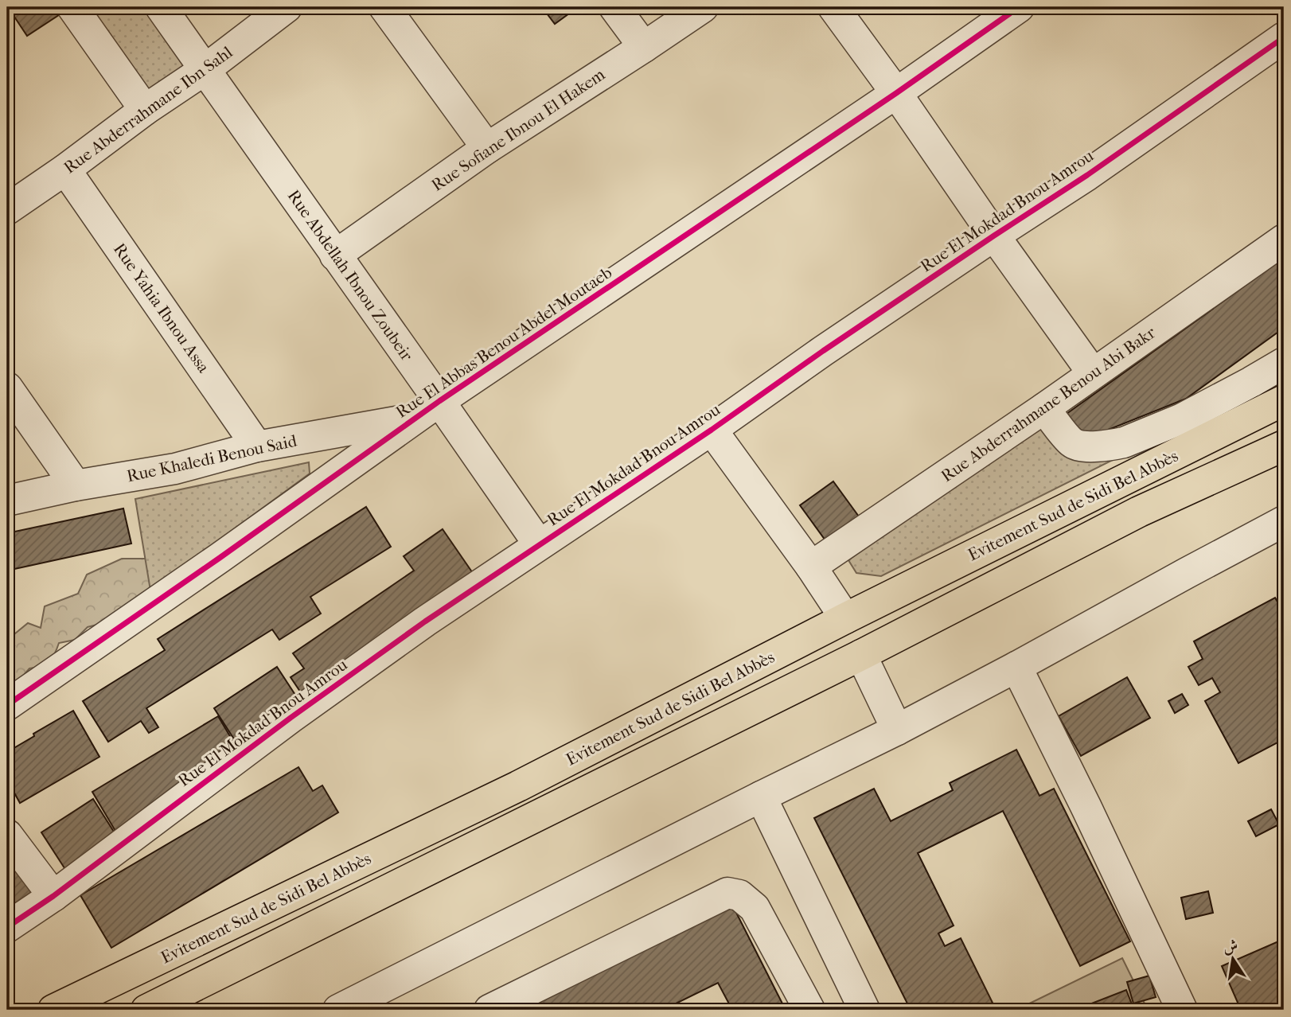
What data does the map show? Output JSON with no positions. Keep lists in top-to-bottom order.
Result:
{
  "streets": {
    "highway": ["Evitement Sud de Sidi Bel Abbès"],
    "street": [
      "Rue Abderrahmane Ibn Sahl",
      "Rue Sofiane Ibnou El Hakem",
      "Rue El Mokdad Bnou Amrou",
      "Rue Abdellah Ibnou Zoubeir",
      "Rue Yahia Ibnou Assa",
      "Rue El Abbas Benou Abdel Moutaeb",
      "Rue Abderrahmane Benou Abi Bakr",
      "Rue Khaledi Benou Said"
    ]
  },
  "crossings": [
    ["Rue Abderrahmane Ibn Sahl", "Rue Abdellah Ibnou Zoubeir"],
    ["Rue Abderrahmane Ibn Sahl", "Rue Yahia Ibnou Assa"],
    ["Rue Sofiane Ibnou El Hakem", "Rue Abdellah Ibnou Zoubeir"],
    ["Rue El Mokdad Bnou Amrou", "Rue Abdellah Ibnou Zoubeir"],
    ["Rue Abdellah Ibnou Zoubeir", "Rue El Abbas Benou Abdel Moutaeb"],
    ["Rue Abdellah Ibnou Zoubeir", "Rue Khaledi Benou Said"],
    ["Rue Yahia Ibnou Assa", "Rue Khaledi Benou Said"],
    ["Rue El Abbas Benou Abdel Moutaeb", "Rue Khaledi Benou Said"]
  ],
  "north": "top"
}
